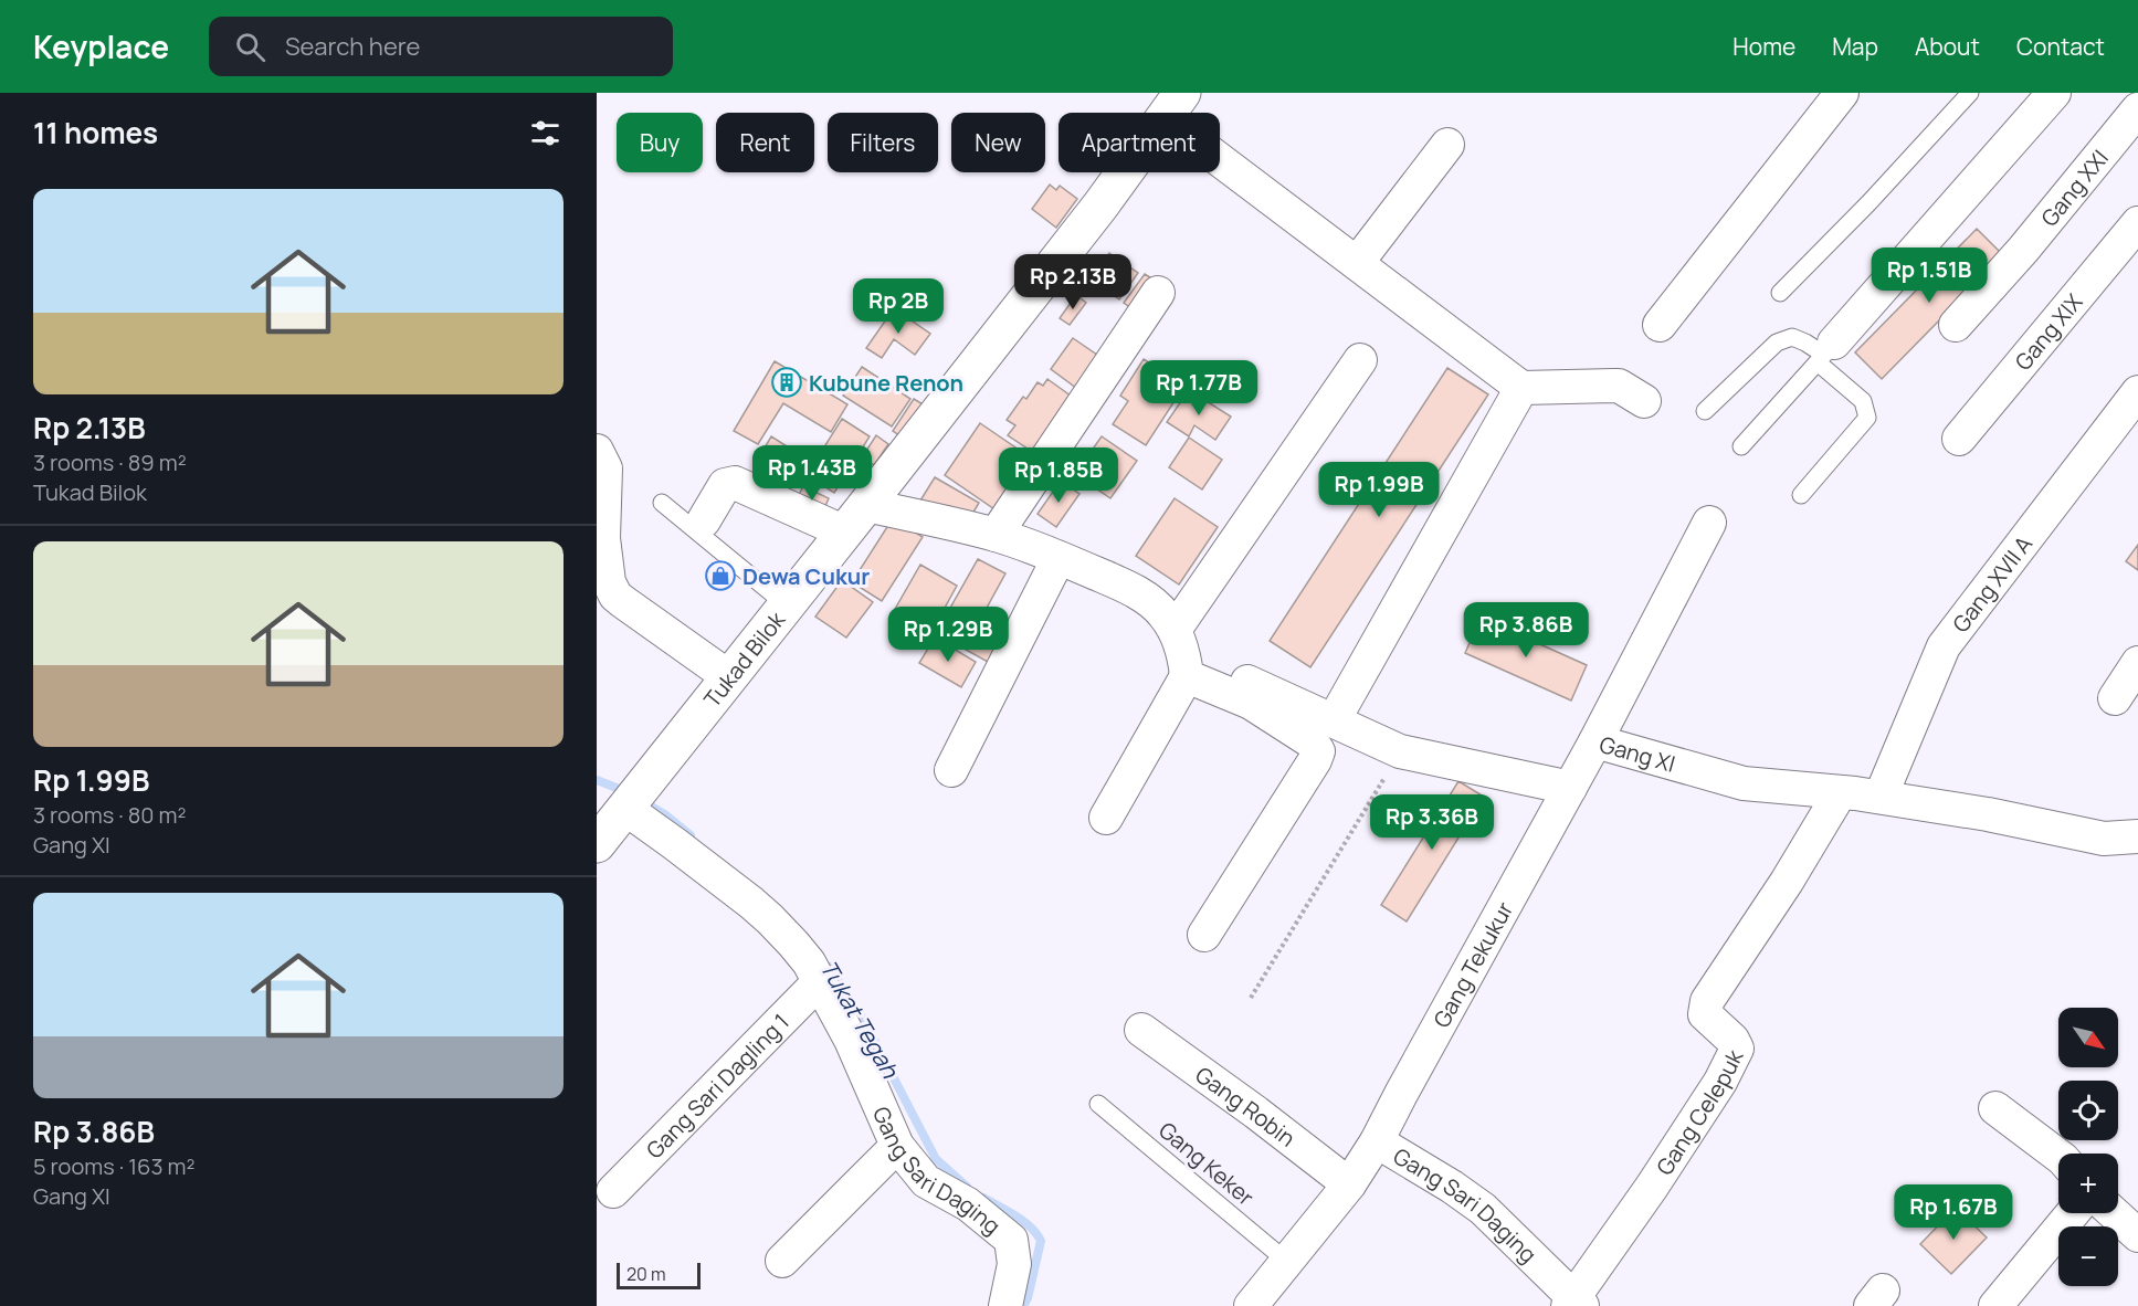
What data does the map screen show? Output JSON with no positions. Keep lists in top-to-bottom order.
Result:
{
  "streets": {
    "street": [
      "Gang XXI",
      "Gang XIX",
      "Gang XVII A",
      "Tukad Bilok",
      "Gang XI",
      "Gang Tekukur",
      "Gang Sari Dagling 1",
      "Gang Robin",
      "Gang Celepuk",
      "Gang Sari Daging"
    ],
    "lane": ["Gang Keker"]
  },
  "crossings": [
    ["Gang XVII A", "Gang XI"],
    ["Tukad Bilok", "Gang Sari Daging"],
    ["Gang XI", "Gang Tekukur"],
    ["Gang XI", "Gang Celepuk"],
    ["Gang Tekukur", "Gang Sari Daging"],
    ["Gang Sari Dagling 1", "Gang Sari Daging"],
    ["Gang Robin", "Gang Sari Daging"],
    ["Gang Celepuk", "Gang Sari Daging"],
    ["Gang Keker", "Gang Sari Daging"]
  ],
  "water": ["Tukat Tegah"],
  "places": {
    "building": ["Kubune Renon"],
    "shop": ["Dewa Cukur"]
  },
  "scale_bar": "20 m",
  "north": "bottom right",
  "page": {
    "header": "Keyplace",
    "search": "Search here",
    "nav": [
      "Home",
      "Map",
      "About",
      "Contact"
    ],
    "heading": "11 homes",
    "chip": [
      "Buy",
      "Rent",
      "Filters",
      "New",
      "Apartment"
    ],
    "list": [
      {
        "name": "Rp 2.13B",
        "note": "3 rooms · 89 m² · Tukad Bilok"
      },
      {
        "name": "Rp 1.99B",
        "note": "3 rooms · 80 m² · Gang XI"
      },
      {
        "name": "Rp 3.86B",
        "note": "5 rooms · 163 m² · Gang XI"
      }
    ],
    "price": [
      "Rp 1.51B",
      "Rp 2.13B",
      "Rp 2B",
      "Rp 1.77B",
      "Rp 1.43B",
      "Rp 1.85B",
      "Rp 1.99B",
      "Rp 3.86B",
      "Rp 1.29B",
      "Rp 3.36B",
      "Rp 1.67B"
    ],
    "map_buttons": ["+", "−"],
    "scale": "20 m"
  }
}
